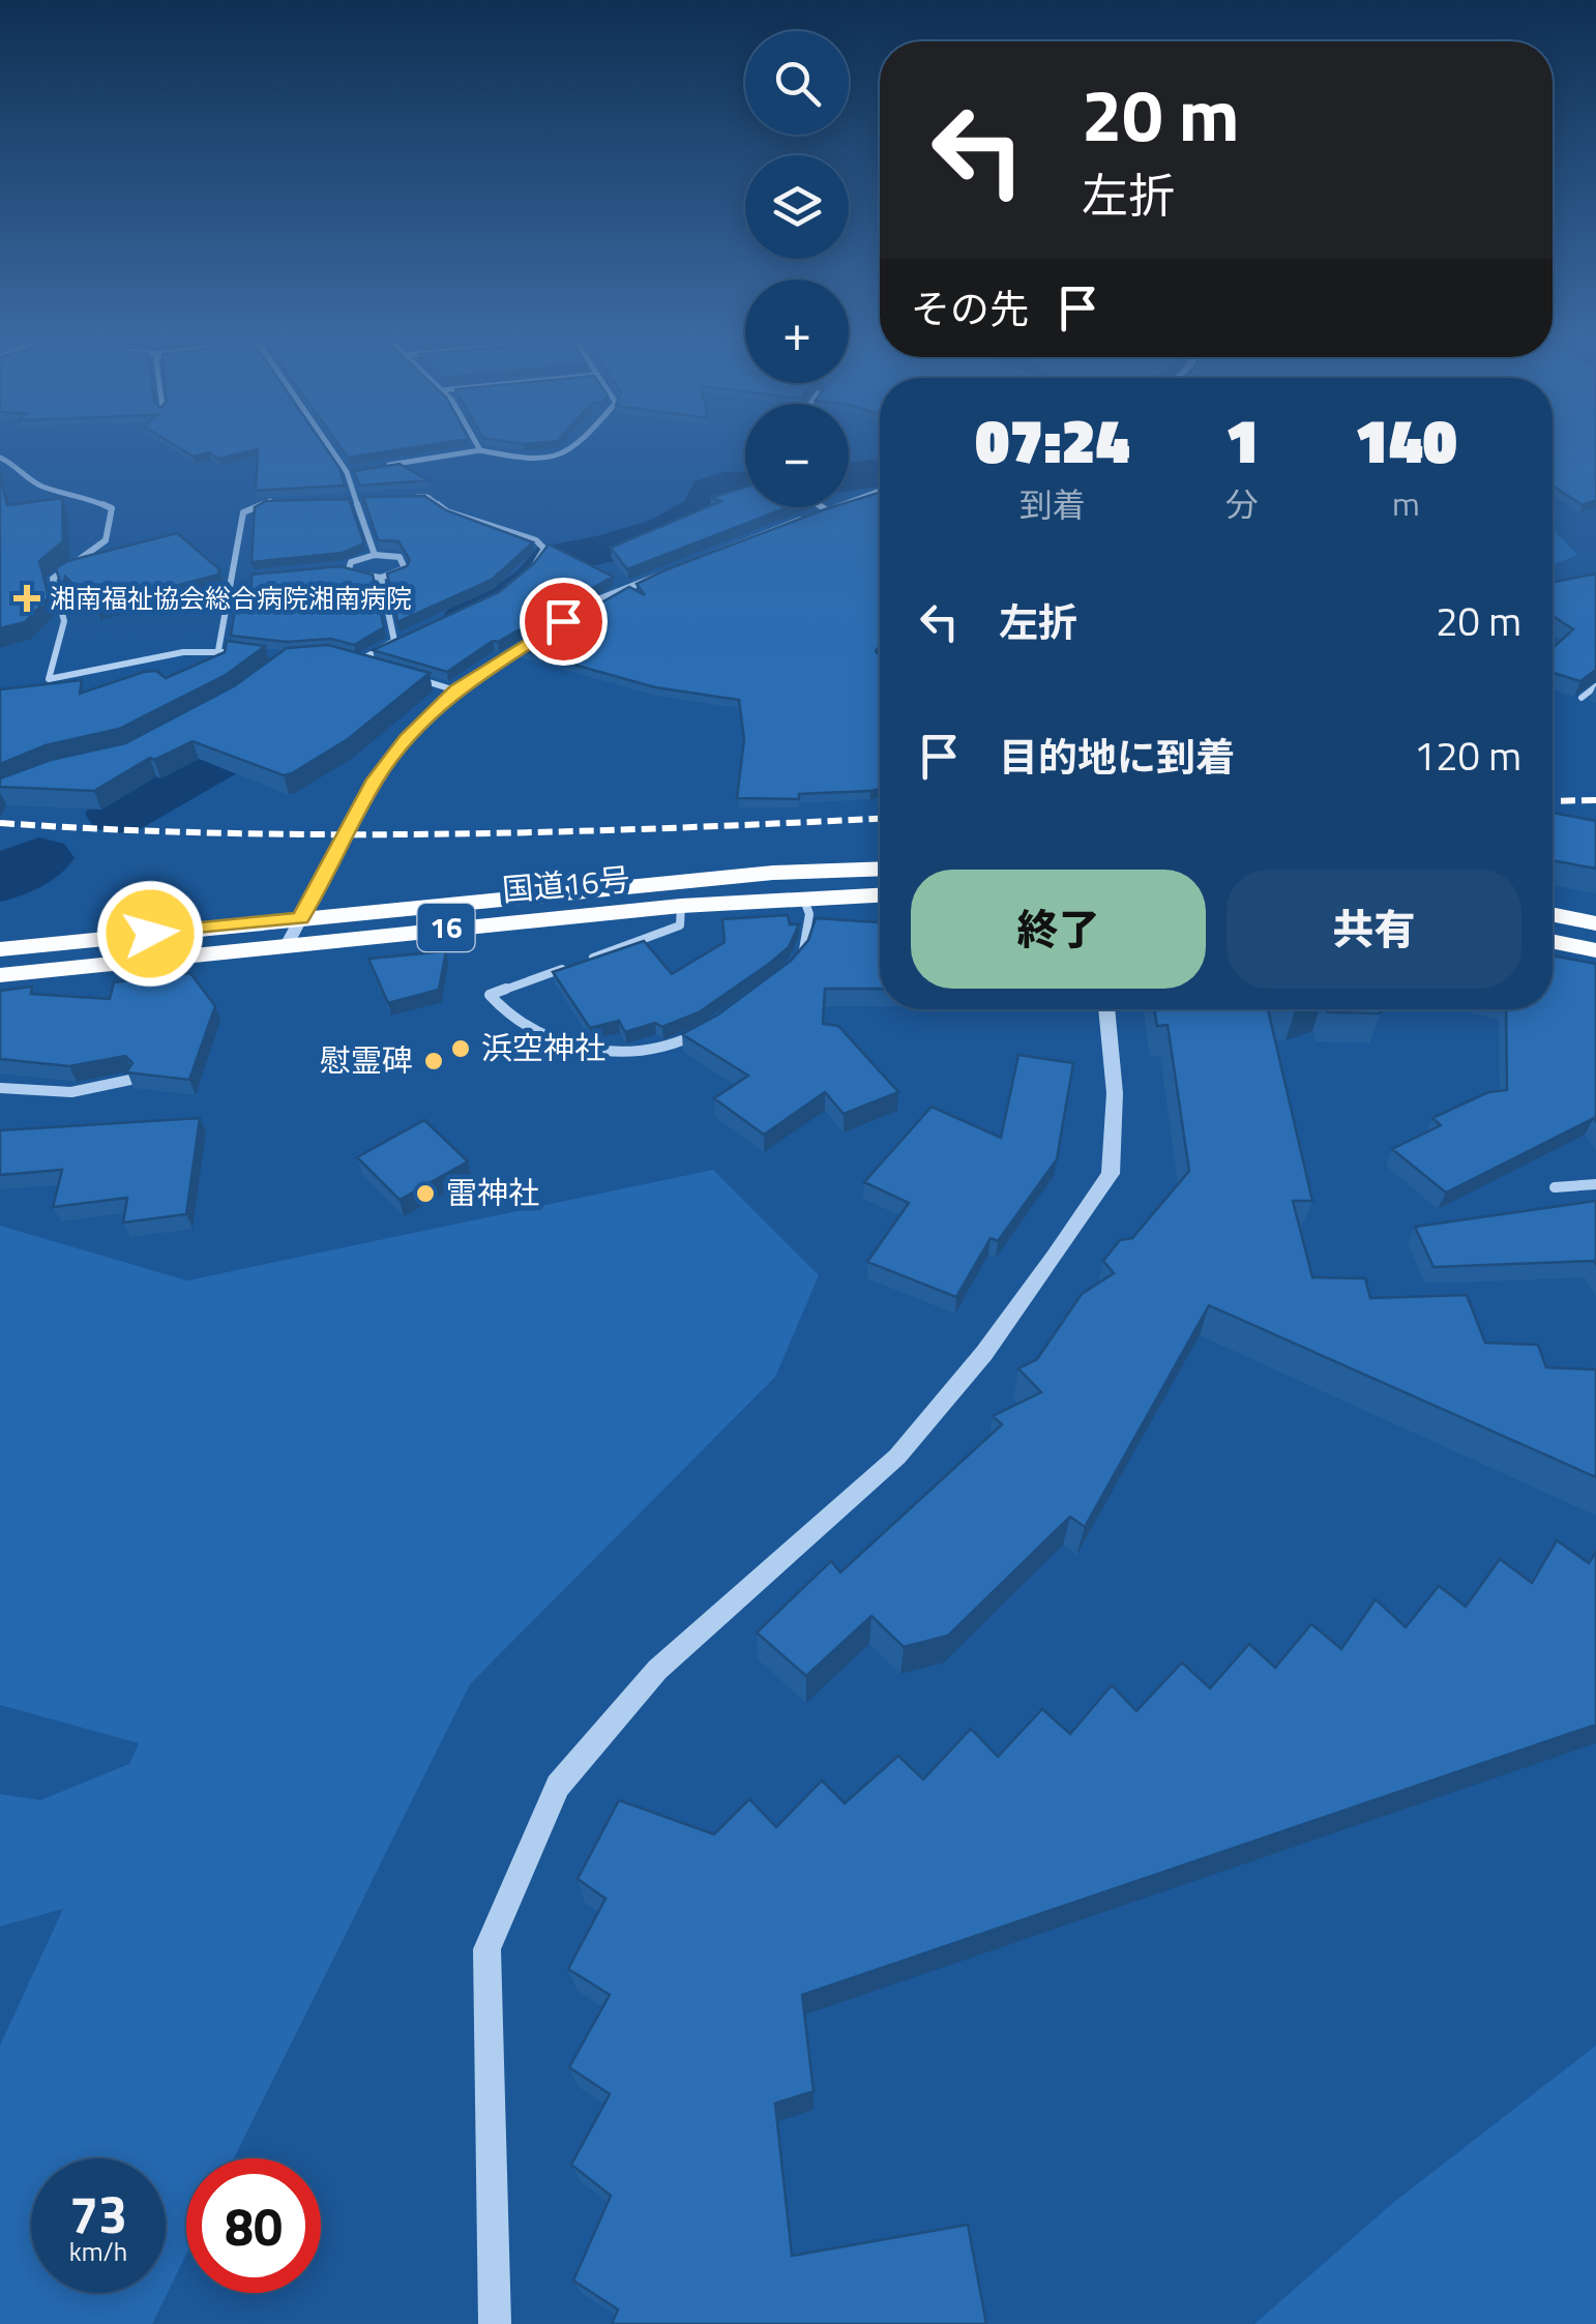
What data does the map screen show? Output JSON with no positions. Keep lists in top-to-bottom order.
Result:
{
  "streets": {
    "highway": ["国道16号", "16"]
  },
  "places": {
    "health": ["湘南福祉協会総合病院湘南病院"],
    "other": ["浜空神社", "慰霊碑", "雷神社"]
  },
  "page": {
    "map_buttons": ["+", "−"],
    "turn": ["20 m", "左折"],
    "then": "その先",
    "eta": [
      "07:24",
      "到着",
      "1",
      "分",
      "140",
      "m"
    ],
    "list": [
      {
        "name": "左折",
        "value": "20 m"
      },
      {
        "name": "目的地に到着",
        "value": "120 m"
      }
    ],
    "buttons": ["終了", "共有"],
    "speed": "73 km/h",
    "limit": "80"
  }
}
